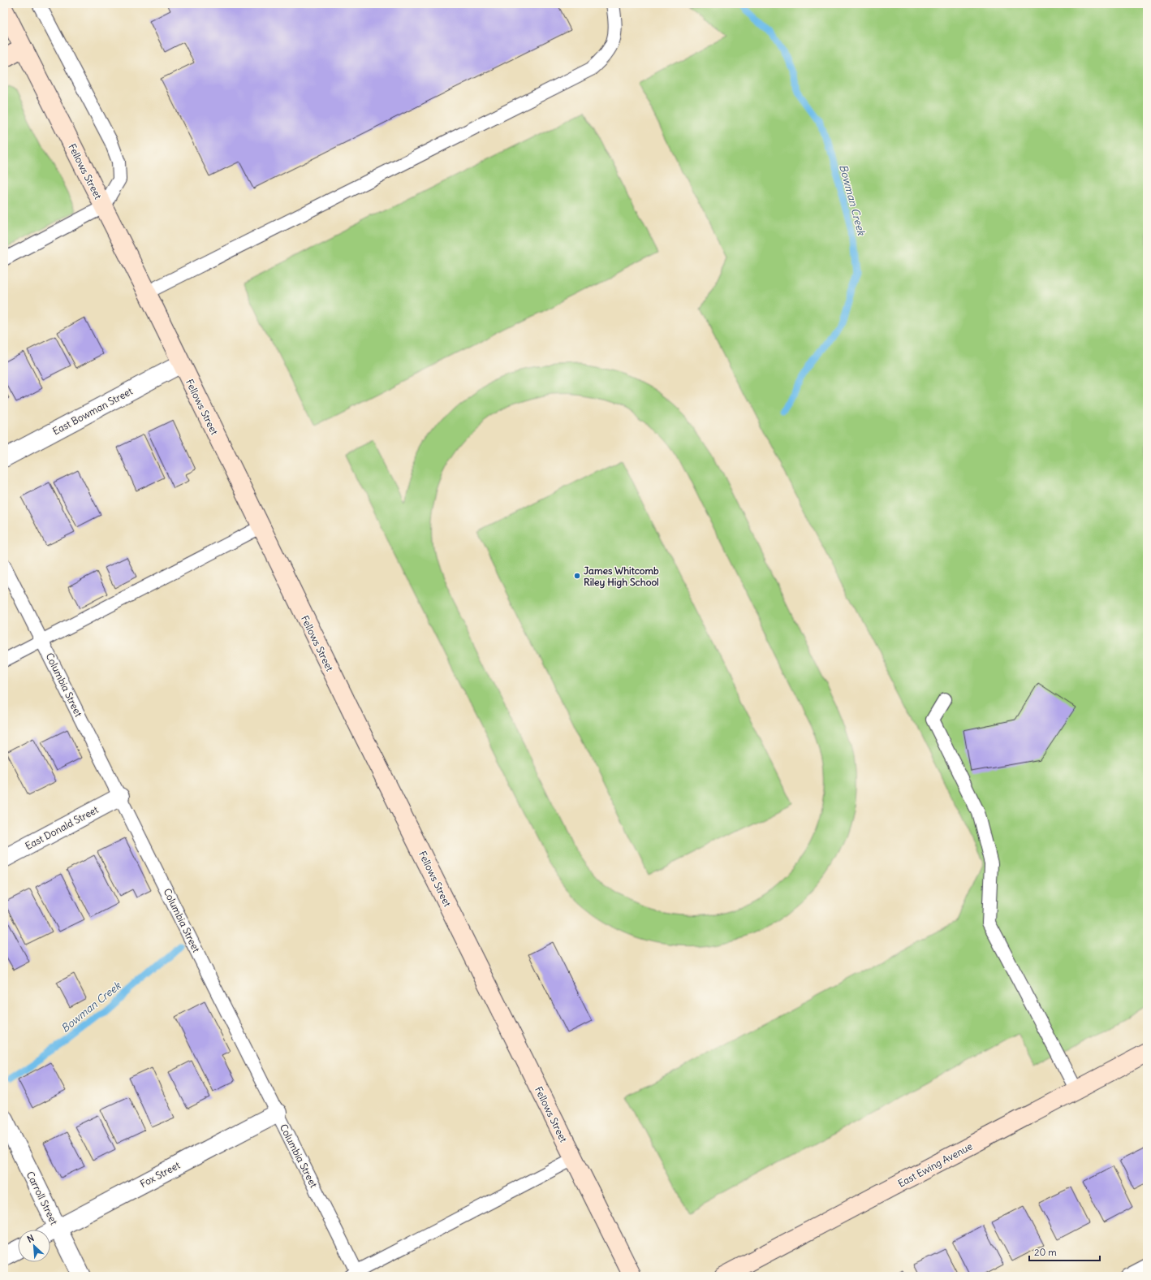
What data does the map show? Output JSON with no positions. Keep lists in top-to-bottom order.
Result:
{
  "streets": {
    "street": [
      "Fellows Street",
      "East Bowman Street",
      "East Donald Street",
      "East Ewing Avenue",
      "Fox Street",
      "Carroll Street"
    ],
    "lane": ["Columbia Street"]
  },
  "crossings": [
    ["Fellows Street", "East Bowman Street"],
    ["Columbia Street", "East Donald Street"],
    ["Columbia Street", "Fox Street"],
    ["Fox Street", "Carroll Street"]
  ],
  "water": ["Bowman Creek"],
  "places": ["James Whitcomb Riley High School"],
  "scale_bar": "20 m",
  "north": "top left"
}
